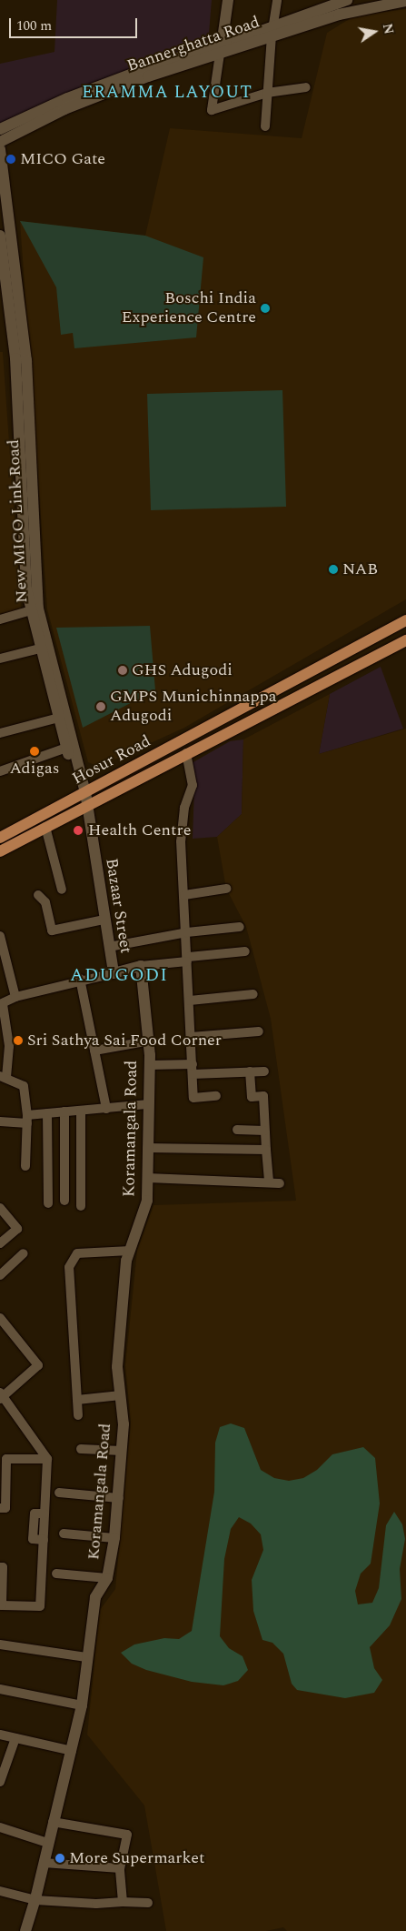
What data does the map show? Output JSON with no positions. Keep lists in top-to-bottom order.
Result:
{
  "streets": {
    "main road": ["Hosur Road"],
    "street": [
      "Bannerghatta Road",
      "New MICO Link Road",
      "Bazaar Street",
      "Koramangala Road"
    ]
  },
  "crossings": [
    ["New MICO Link Road", "Hosur Road"],
    ["New MICO Link Road", "Bazaar Street"],
    ["Hosur Road", "Bazaar Street"]
  ],
  "districts": ["ERAMMA LAYOUT", "ADUGODI"],
  "places": [
    "MICO Gate",
    "Boschi India Experience Centre",
    "NAB",
    "GHS Adugodi",
    "GMPS Munichinnappa Adugodi",
    "Adigas",
    "Health Centre",
    "Sri Sathya Sai Food Corner",
    "More Supermarket"
  ],
  "scale_bar": "100 m",
  "north": "right"
}
